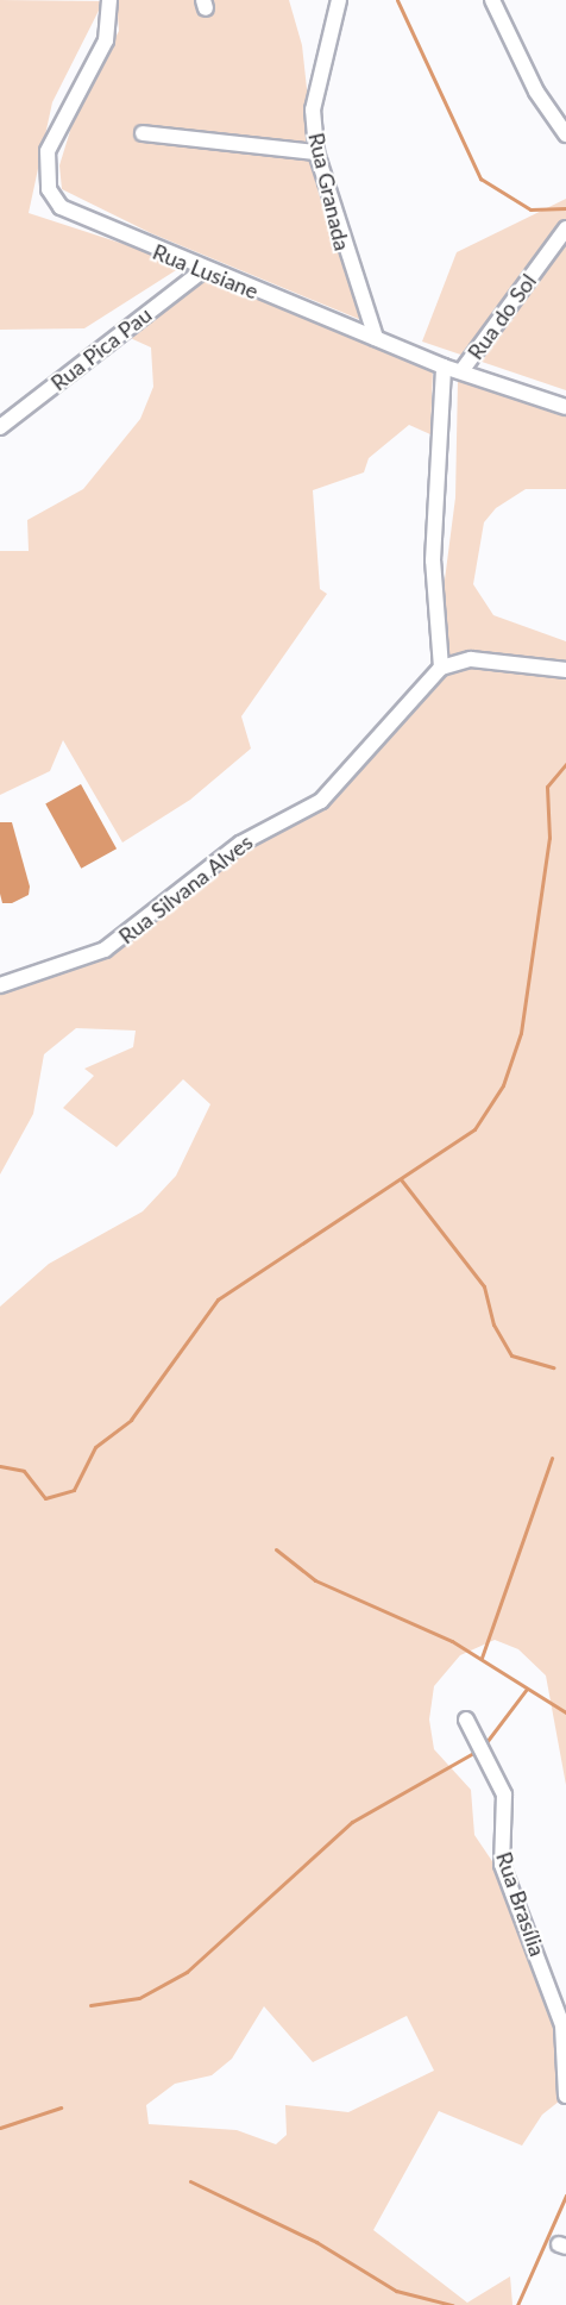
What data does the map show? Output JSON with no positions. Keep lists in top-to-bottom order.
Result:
{
  "streets": {
    "street": [
      "Rua Granada",
      "Rua Lusiane",
      "Rua do Sol",
      "Rua Pica Pau",
      "Rua Silvana Alves",
      "Rua Brasília"
    ]
  },
  "crossings": [
    ["Rua Granada", "Rua Lusiane"],
    ["Rua Lusiane", "Rua do Sol"],
    ["Rua Lusiane", "Rua Pica Pau"]
  ]
}
